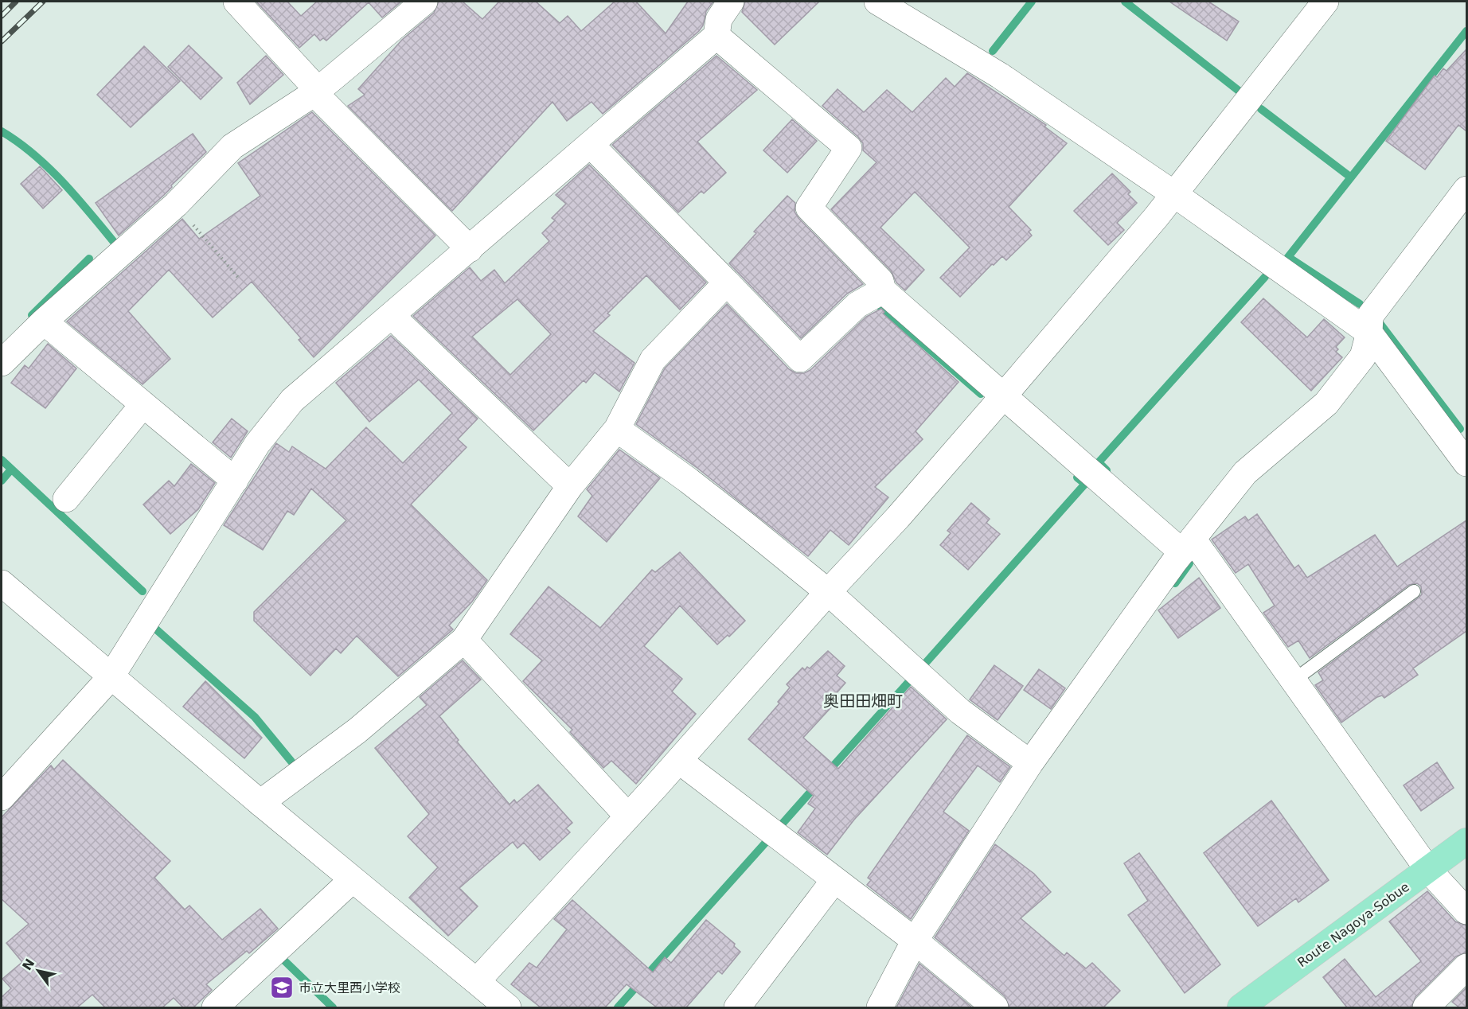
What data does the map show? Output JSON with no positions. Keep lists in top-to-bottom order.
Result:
{
  "streets": {
    "main road": ["Route Nagoya-Sobue"]
  },
  "districts": ["奥田田畑町"],
  "places": {
    "school or university": ["市立大里西小学校"]
  },
  "north": "top left"
}
